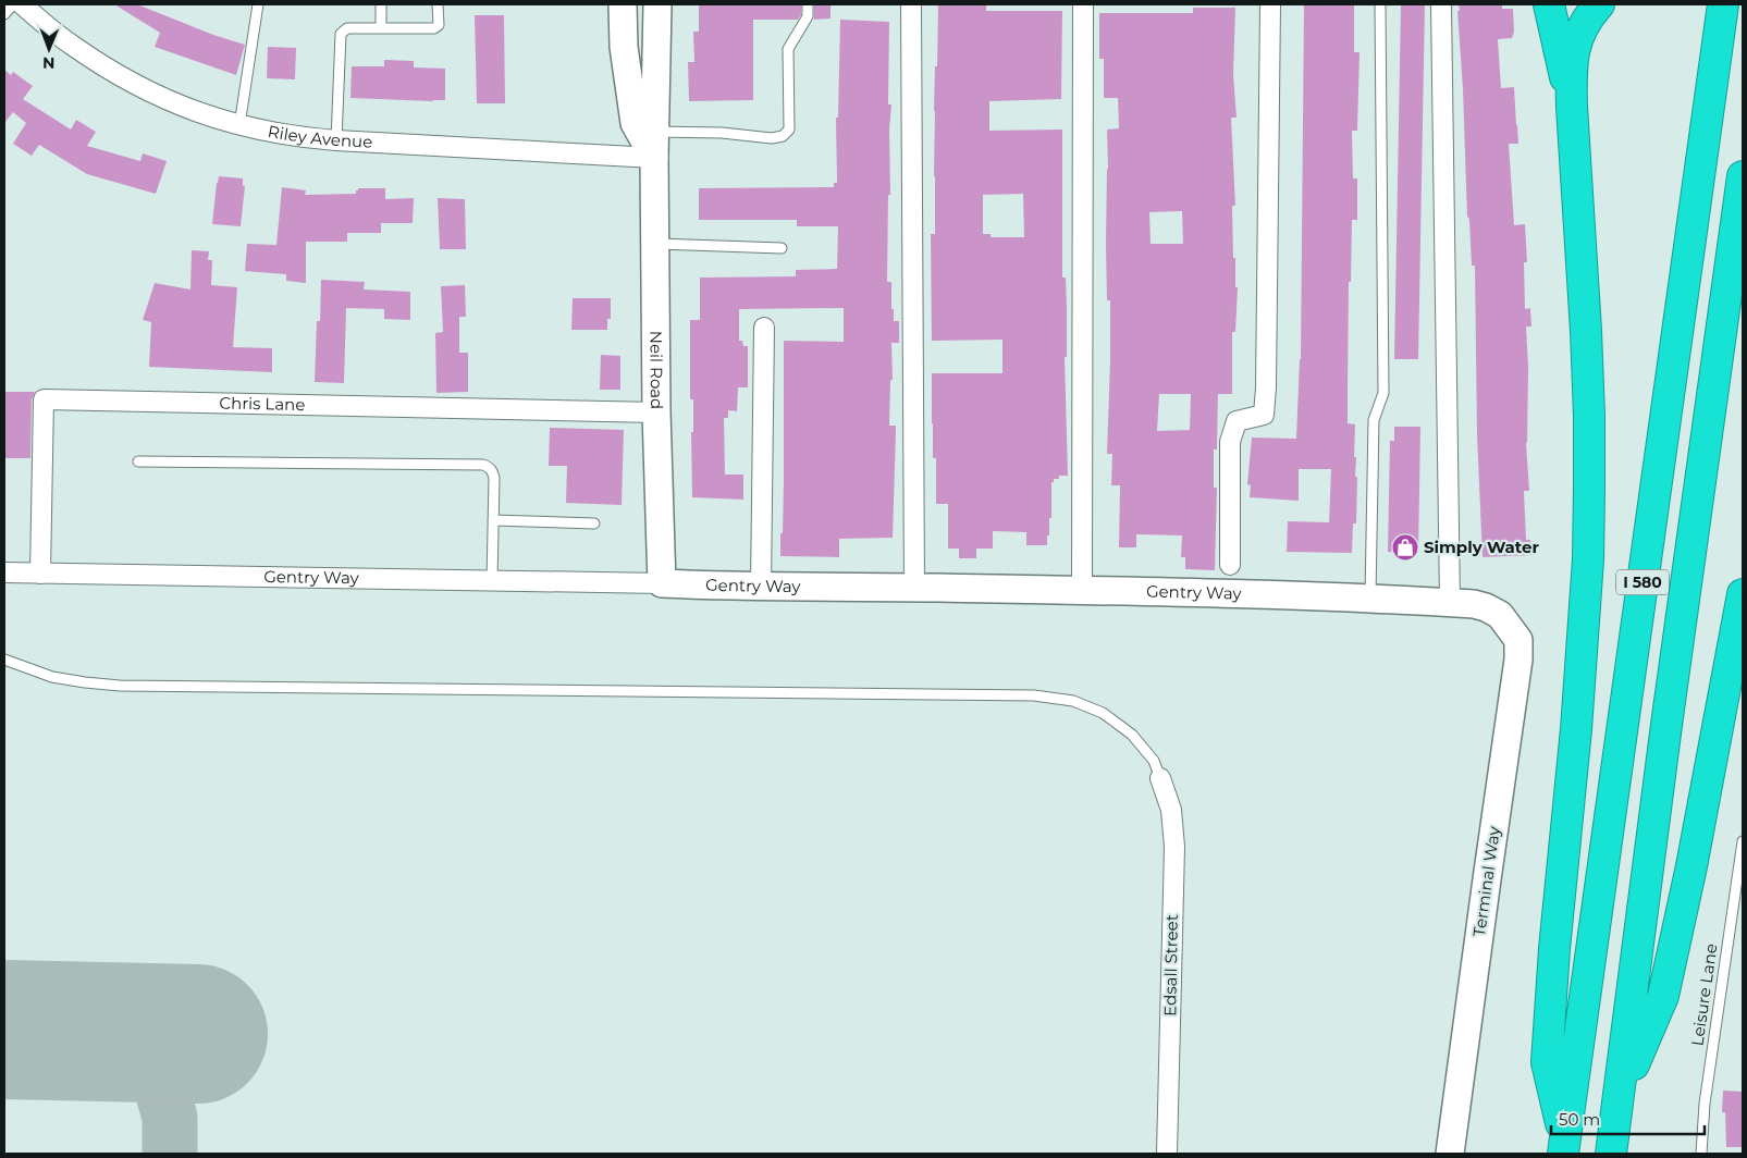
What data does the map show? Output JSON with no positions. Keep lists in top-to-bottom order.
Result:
{
  "streets": {
    "highway": ["I 580"],
    "street": [
      "Riley Avenue",
      "Neil Road",
      "Chris Lane",
      "Gentry Way",
      "Terminal Way",
      "Edsall Street"
    ],
    "lane": ["Leisure Lane"]
  },
  "crossings": [
    ["Riley Avenue", "Neil Road"],
    ["Neil Road", "Chris Lane"],
    ["Neil Road", "Gentry Way"],
    ["Chris Lane", "Gentry Way"],
    ["Gentry Way", "Terminal Way"]
  ],
  "places": {
    "shop": ["Simply Water"]
  },
  "scale_bar": "50 m",
  "north": "bottom"
}
